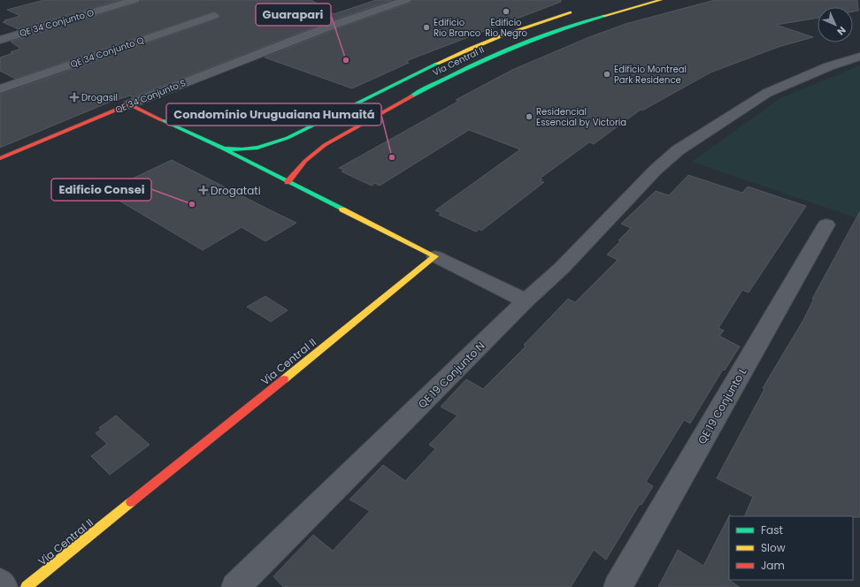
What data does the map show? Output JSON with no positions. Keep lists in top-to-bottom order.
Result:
{
  "streets": {
    "street": [
      "QE 34 Conjunto O",
      "QE 34 Conjunto Q",
      "Via Central II",
      "QE 34 Conjunto S",
      "QE 19 Conjunto N",
      "QE 19 Conjunto L"
    ]
  },
  "crossings": [
    ["Via Central II", "QE 34 Conjunto S"]
  ],
  "places": {
    "other": [
      "Edifício Rio Negro",
      "Edifício Rio Branco",
      "Guarapari",
      "Edifício Montreal Park Residence",
      "Residencial Essencial by Victoria",
      "Condomínio Uruguaiana Humaitá",
      "Edificio Consei"
    ],
    "health": ["Drogasil", "Drogatati"]
  },
  "legend": ["Fast", "Slow", "Jam"],
  "north": "bottom right"
}
